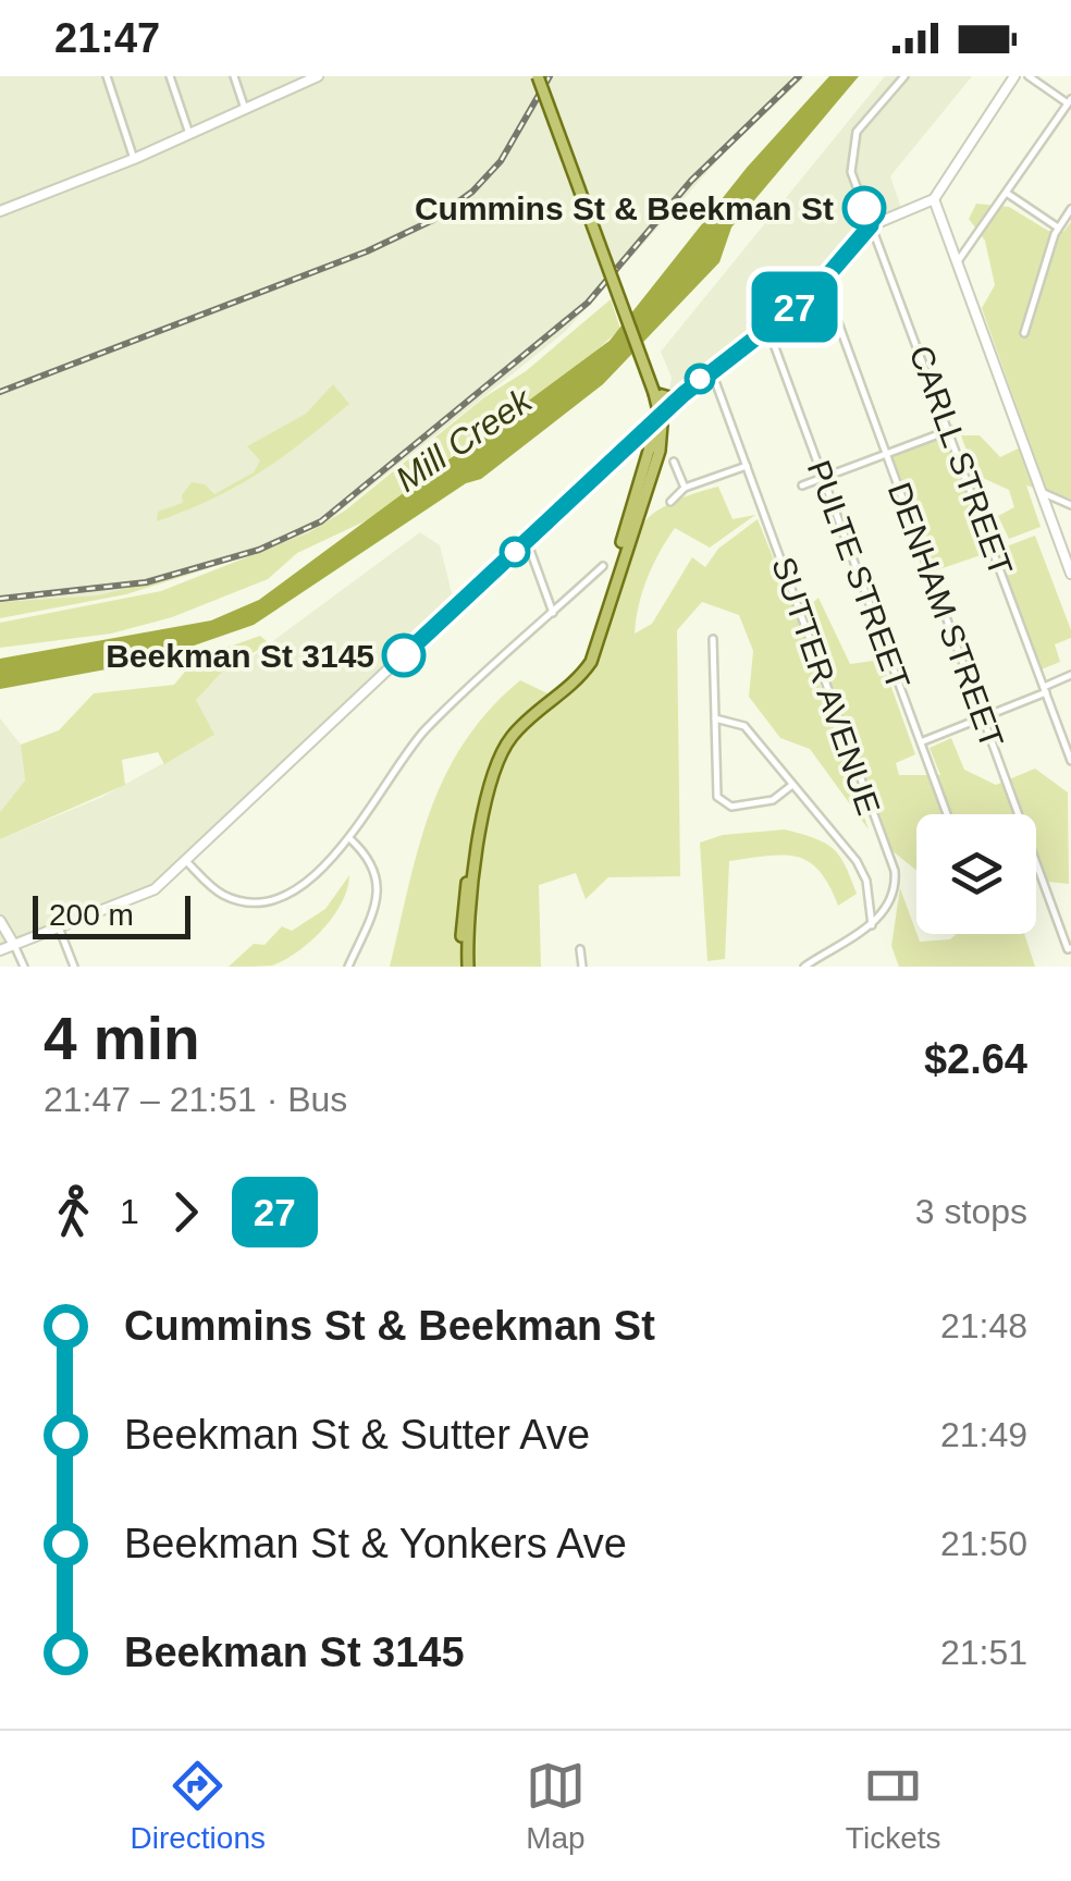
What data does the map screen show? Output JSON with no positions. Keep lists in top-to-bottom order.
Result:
{
  "streets": {
    "street": [
      "CARLL STREET",
      "PULTE STREET",
      "DENHAM STREET",
      "SUTTER AVENUE"
    ]
  },
  "water": ["Mill Creek"],
  "places": ["Cummins St & Beekman St", "Beekman St 3145"],
  "lines": ["bus line 27"],
  "scale_bar": "200 m",
  "page": {
    "status": "21:47",
    "on_map": "27",
    "scale": "200 m",
    "heading": ["4 min", "21:47 – 21:51 · Bus", "$2.64"],
    "legs": ["1", "27", "3 stops"],
    "list": [
      {
        "name": "Cummins St & Beekman St",
        "value": "21:48"
      },
      {
        "name": "Beekman St & Sutter Ave",
        "value": "21:49"
      },
      {
        "name": "Beekman St & Yonkers Ave",
        "value": "21:50"
      },
      {
        "name": "Beekman St 3145",
        "value": "21:51"
      }
    ],
    "tabs": ["Directions", "Map", "Tickets"]
  }
}
